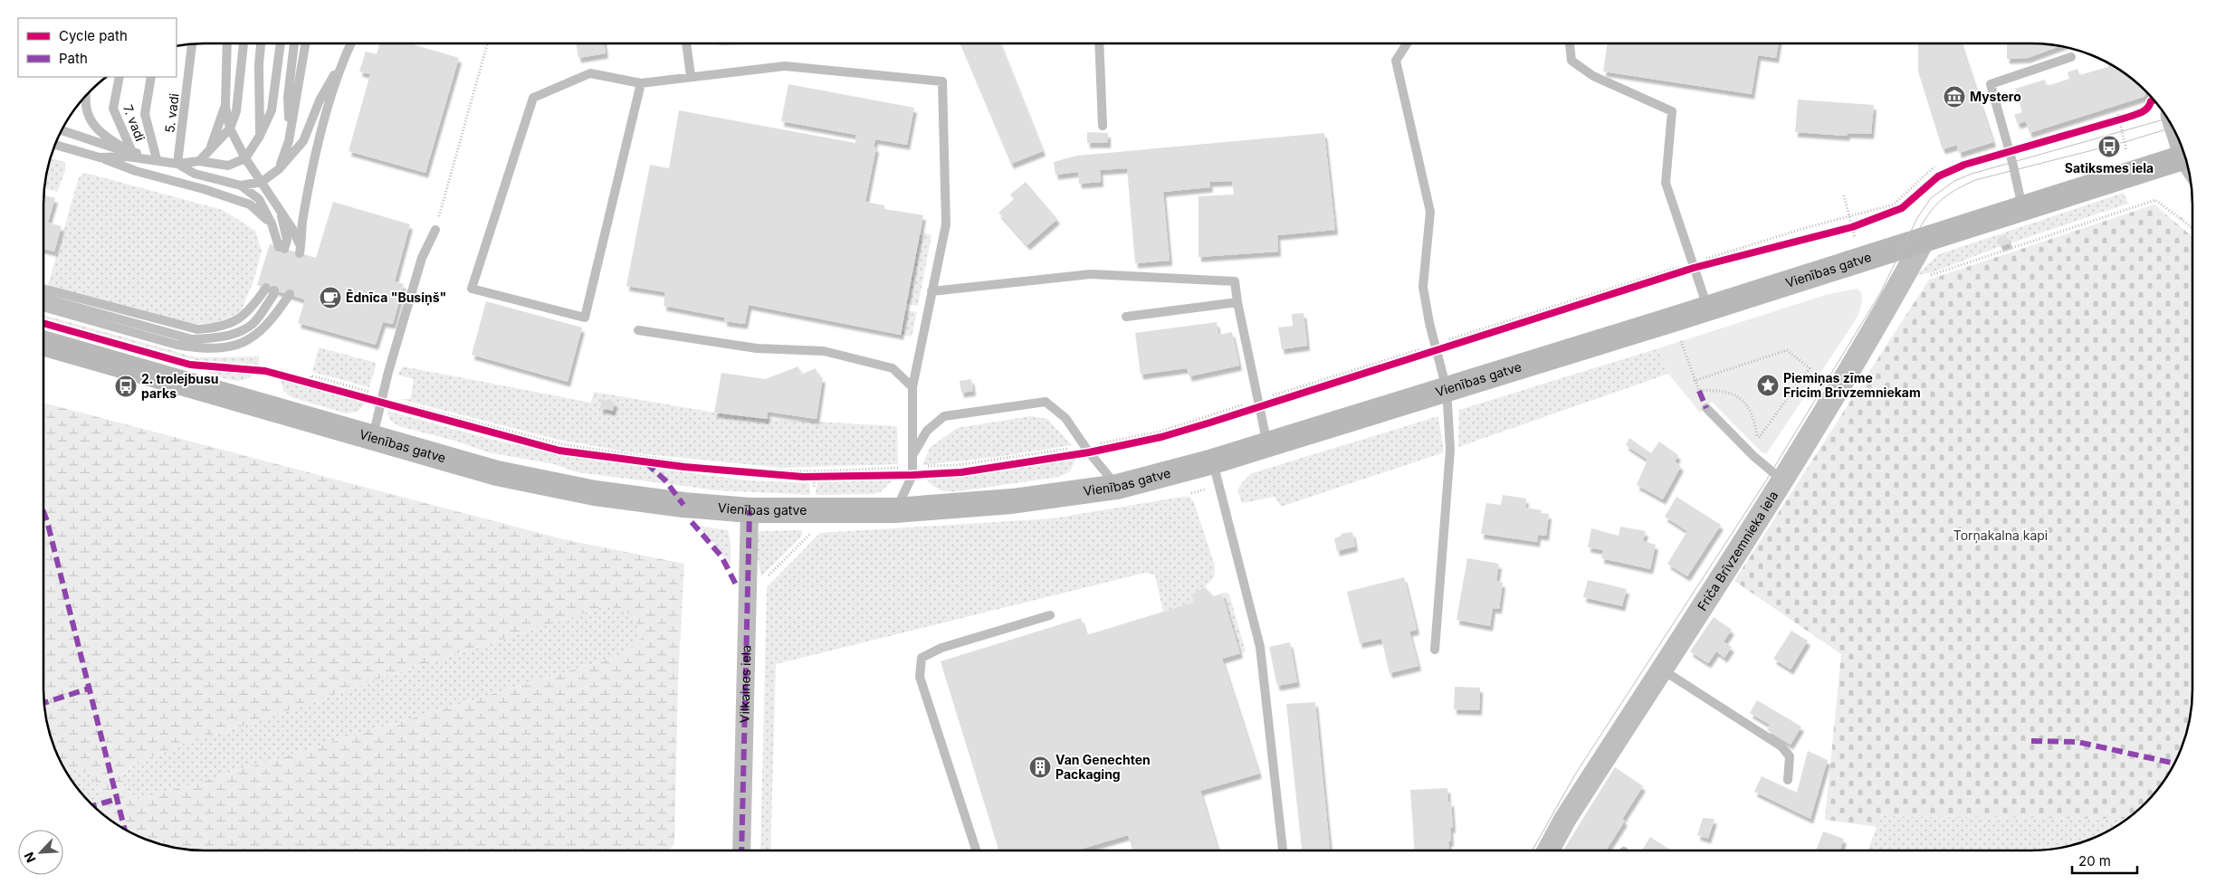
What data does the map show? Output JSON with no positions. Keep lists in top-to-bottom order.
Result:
{
  "streets": {
    "main road": ["Vienības gatve"],
    "street": ["Friča Brīvzemnieka iela", "Vilkaines iela"],
    "lane": ["5. vadi", "7. vadi"]
  },
  "crossings": [
    ["Vienības gatve", "Friča Brīvzemnieka iela"],
    ["Vienības gatve", "Vilkaines iela"]
  ],
  "parks": ["Torņakalna kapi"],
  "places": {
    "museum": ["Mystero"],
    "bus stop": ["Satiksmes iela", "2. trolejbusu parks"],
    "cafe": ["Ēdnīca \"Busiņš\""],
    "place": ["Piemiņas zīme Fricim Brīvzemniekam"],
    "building": ["Van Genechten Packaging"]
  },
  "legend": ["Cycle path", "Path"],
  "scale_bar": "20 m",
  "north": "bottom left"
}
